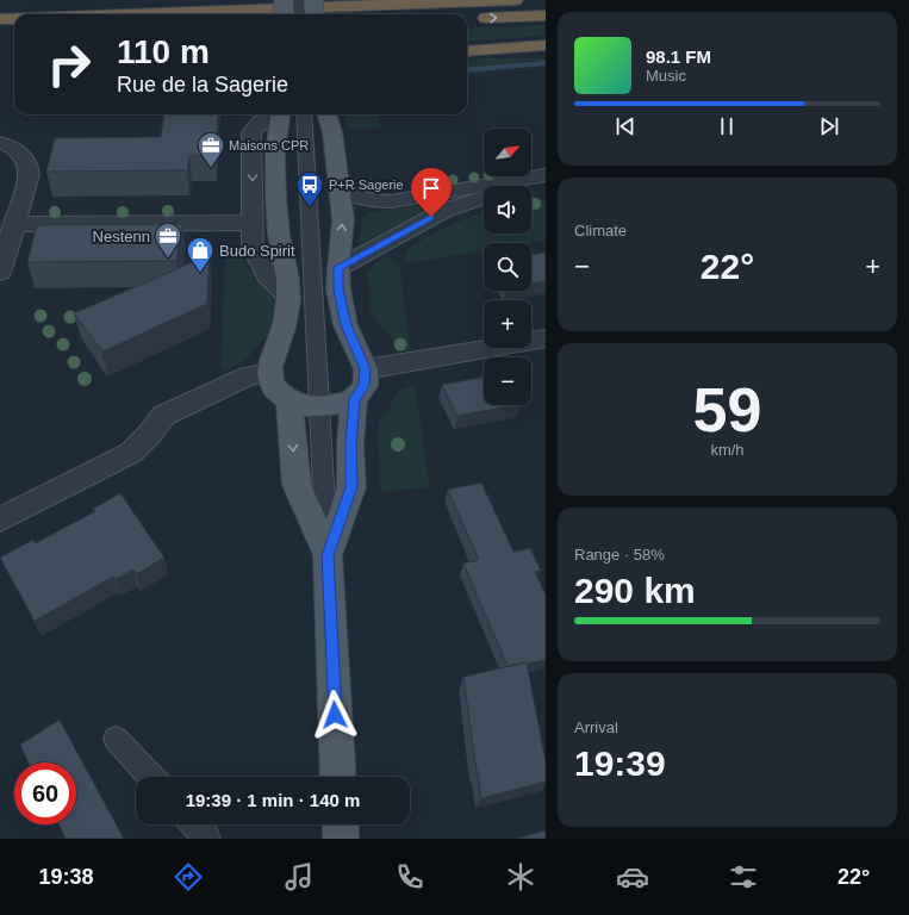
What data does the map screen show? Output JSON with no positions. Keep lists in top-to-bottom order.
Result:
{
  "places": {
    "office": ["Maisons CPR", "Nestenn"],
    "bus stop": ["P+R Sagerie"],
    "shop": ["Budo Spirit"]
  },
  "north": "top right",
  "page": {
    "turn": ["110 m", "Rue de la Sagerie"],
    "song": ["98.1 FM", "Music"],
    "map_buttons": ["+", "−"],
    "tile": [
      "Climate",
      ["59", "km/h"],
      ["Range · 58%", "290 km"],
      ["Arrival", "19:39"]
    ],
    "heat": ["−", "22°", "+"],
    "limit": "60",
    "trip": "19:39 · 1 min · 140 m",
    "tabs": ["19:38", "22°"]
  }
}
